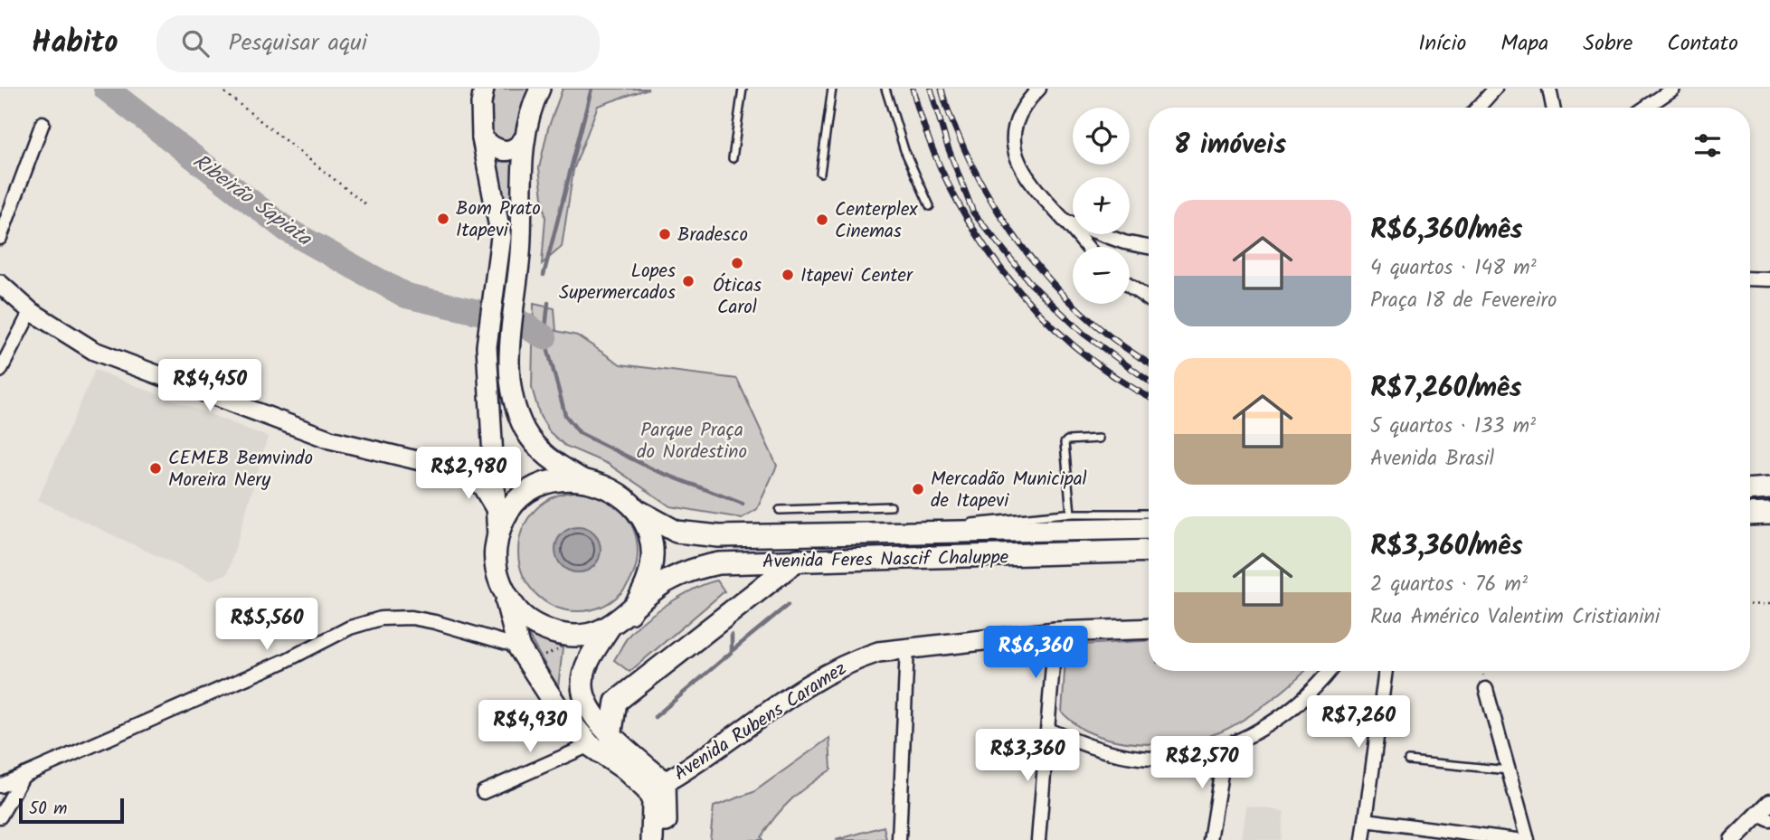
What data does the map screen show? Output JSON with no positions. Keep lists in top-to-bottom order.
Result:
{
  "streets": {
    "highway": ["Avenida Feres Nascif Chaluppe"],
    "main road": ["Avenida Rubens Caramez"]
  },
  "water": ["Ribeirão Sapiata"],
  "parks": ["Parque Praça do Nordestino"],
  "places": [
    "Bom Prato Itapevi",
    "Centerplex Cinemas",
    "Bradesco",
    "Óticas Carol",
    "Itapevi Center",
    "Lopes Supermercados",
    "CEMEB Bemvindo Moreira Nery",
    "Mercadão Municipal de Itapevi"
  ],
  "scale_bar": "50 m",
  "page": {
    "header": "Habito",
    "search": "Pesquisar aqui",
    "nav": [
      "Início",
      "Mapa",
      "Sobre",
      "Contato"
    ],
    "map_buttons": ["+", "−"],
    "heading": "8 imóveis",
    "list": [
      {
        "name": "R$6,360/mês",
        "note": "4 quartos · 148 m² · Praça 18 de Fevereiro"
      },
      {
        "name": "R$7,260/mês",
        "note": "5 quartos · 133 m² · Avenida Brasil"
      },
      {
        "name": "R$3,360/mês",
        "note": "2 quartos · 76 m² · Rua Américo Valentim Cristianini"
      }
    ],
    "price": [
      "R$4,450",
      "R$2,980",
      "R$5,560",
      "R$6,360",
      "R$7,260",
      "R$4,930",
      "R$3,360",
      "R$2,570"
    ],
    "scale": "50 m"
  }
}
